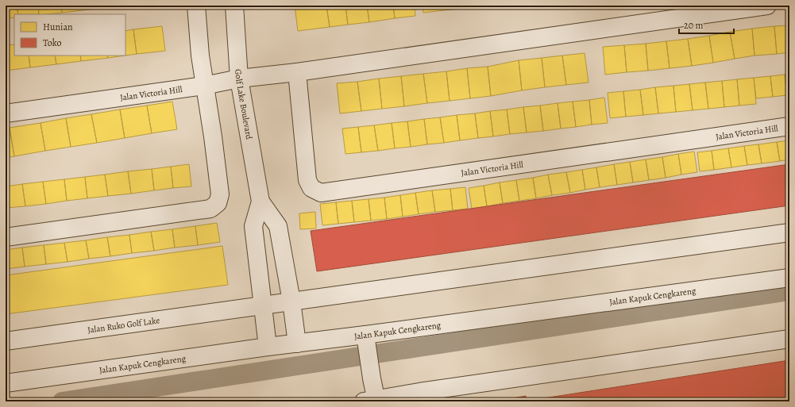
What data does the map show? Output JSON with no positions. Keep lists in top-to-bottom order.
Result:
{
  "streets": {
    "street": [
      "Jalan Victoria Hill",
      "Golf Lake Boulevard",
      "Jalan Kapuk Cengkareng",
      "Jalan Ruko Golf Lake"
    ]
  },
  "crossings": [
    ["Jalan Victoria Hill", "Golf Lake Boulevard"],
    ["Golf Lake Boulevard", "Jalan Kapuk Cengkareng"],
    ["Golf Lake Boulevard", "Jalan Ruko Golf Lake"]
  ],
  "legend": ["Hunian", "Toko"],
  "scale_bar": "20 m"
}
